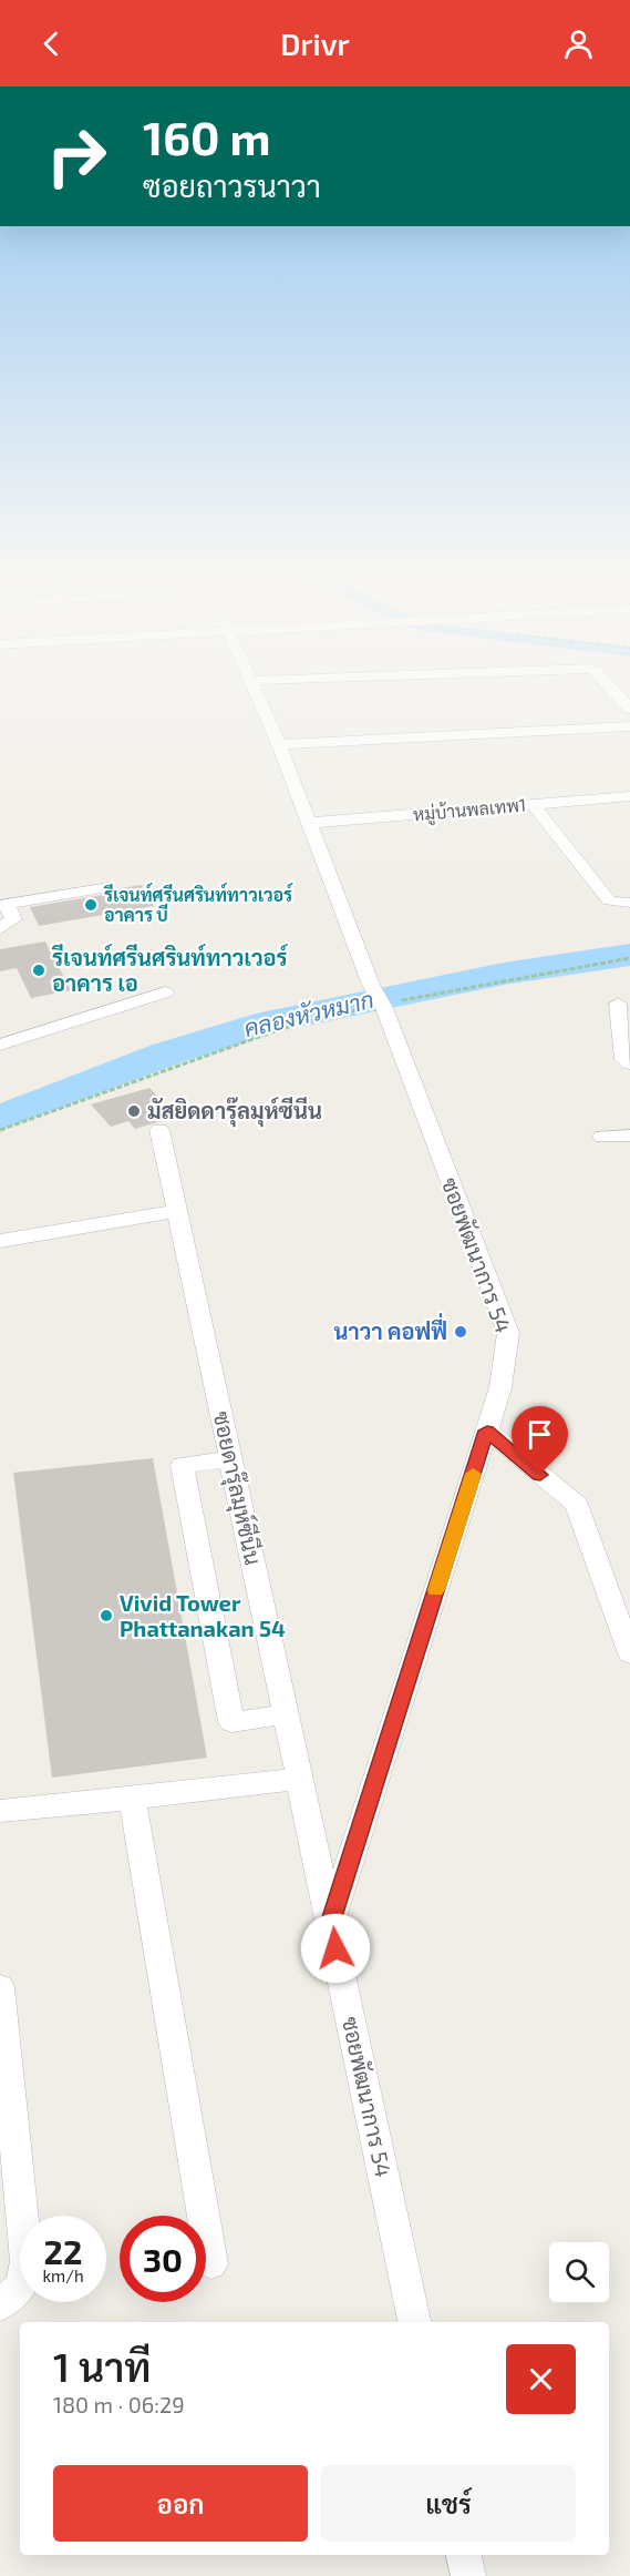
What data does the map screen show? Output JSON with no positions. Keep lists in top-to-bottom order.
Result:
{
  "streets": {
    "street": ["หมู่บ้านพลเทพ1", "ซอยพัฒนาการ 54", "ซอยดารุ๊ลมุห์ซีนีน"]
  },
  "crossings": [
    ["หมู่บ้านพลเทพ1", "ซอยพัฒนาการ 54"],
    ["ซอยพัฒนาการ 54", "ซอยดารุ๊ลมุห์ซีนีน"]
  ],
  "water": ["คลองหัวหมาก"],
  "places": [
    "รีเจนท์ศรีนศรินท์ทาวเวอร์ อาคาร บี",
    "รีเจนท์ศรีนศรินท์ทาวเวอร์ อาคาร เอ",
    "มัสยิดดารุ๊ลมุห์ซีนีน",
    "นาวา คอฟฟี่",
    "Vivid Tower Phattanakan 54"
  ],
  "page": {
    "header": "Drivr",
    "turn": ["160 m", "ซอยถาวรนาวา"],
    "speed": "22 km/h",
    "limit": "30",
    "heading": ["1 นาที", "180 m · 06:29"],
    "buttons": ["ออก", "แชร์"]
  }
}
